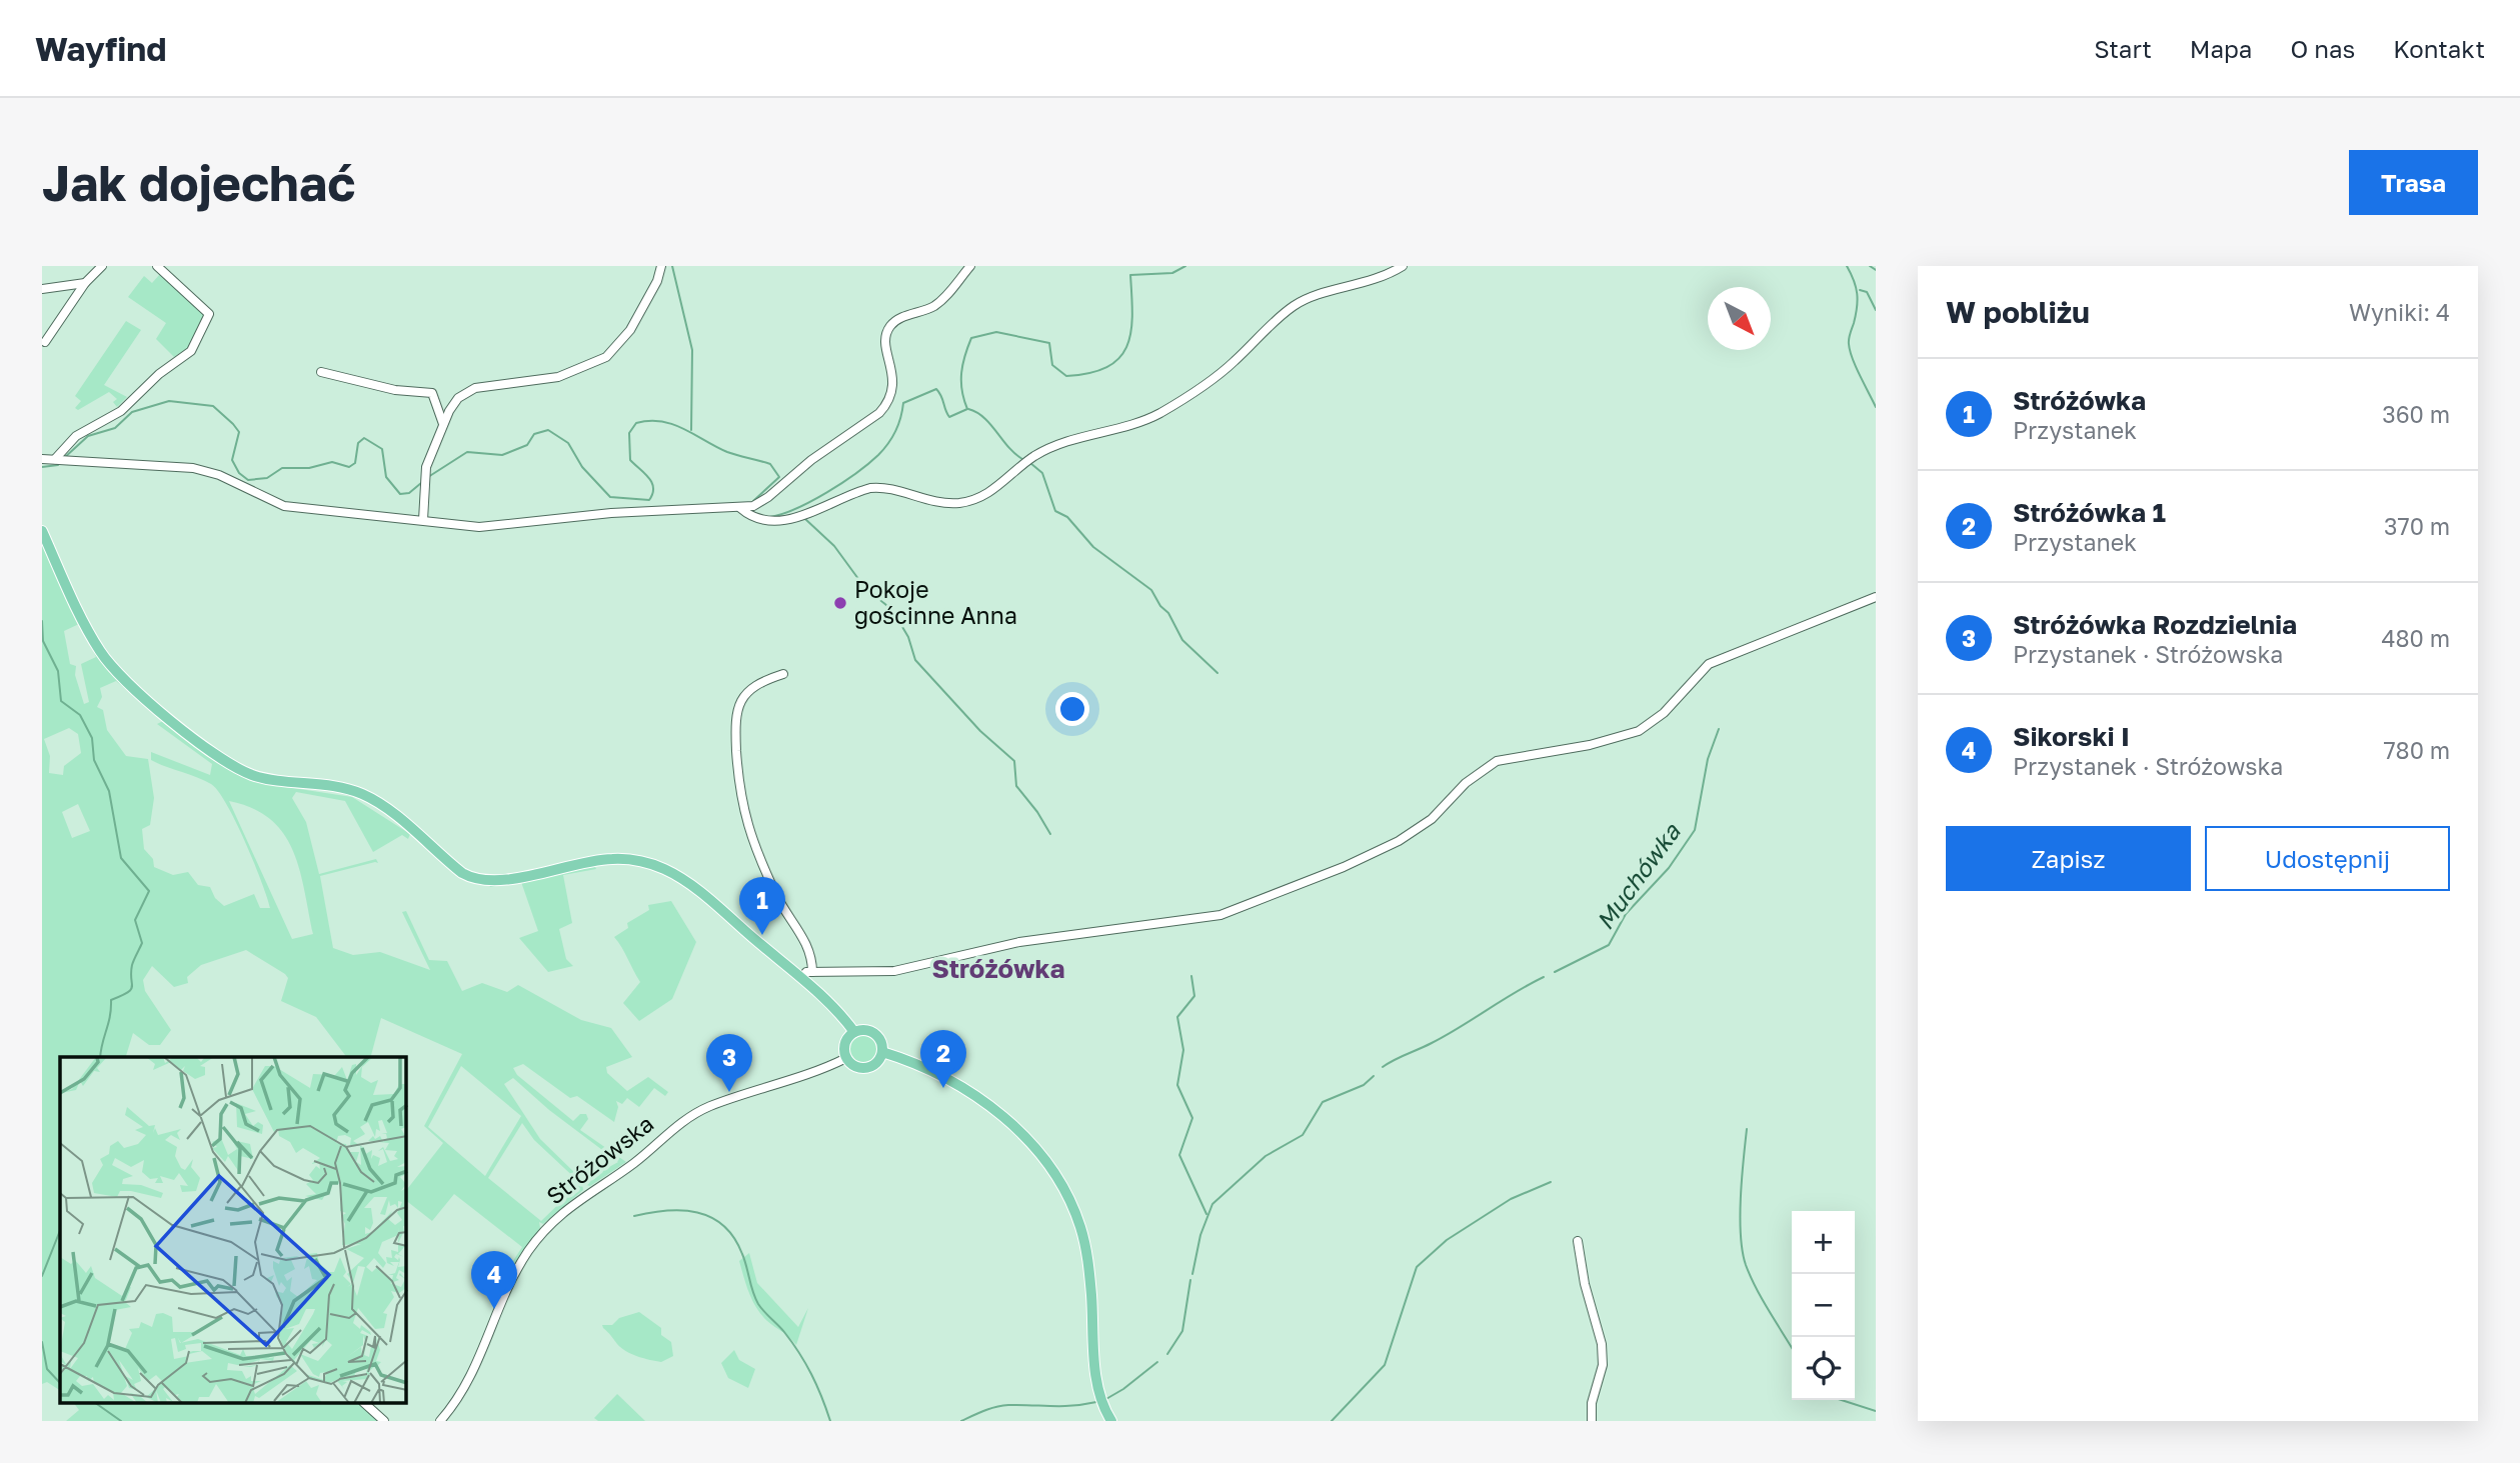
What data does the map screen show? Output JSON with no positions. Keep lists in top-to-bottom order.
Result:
{
  "streets": {
    "street": ["Stróżowska"]
  },
  "districts": ["Stróżówka"],
  "water": ["Muchówka"],
  "places": ["Pokoje gościnne Anna"],
  "north": "bottom right",
  "page": {
    "header": "Wayfind",
    "nav": [
      "Start",
      "Mapa",
      "O nas",
      "Kontakt"
    ],
    "buttons": [
      "Trasa",
      ["Zapisz", "Udostępnij"]
    ],
    "title": "Jak dojechać",
    "heading": ["W pobliżu", "Wyniki: 4"],
    "list": [
      {
        "mark": "1",
        "name": "Stróżówka",
        "note": "Przystanek",
        "value": "360 m"
      },
      {
        "mark": "2",
        "name": "Stróżówka 1",
        "note": "Przystanek",
        "value": "370 m"
      },
      {
        "mark": "3",
        "name": "Stróżówka Rozdzielnia",
        "note": "Przystanek · Stróżowska",
        "value": "480 m"
      },
      {
        "mark": "4",
        "name": "Sikorski I",
        "note": "Przystanek · Stróżowska",
        "value": "780 m"
      }
    ],
    "pins": [
      "1",
      "2",
      "3",
      "4"
    ],
    "map_buttons": ["+", "−"]
  }
}
